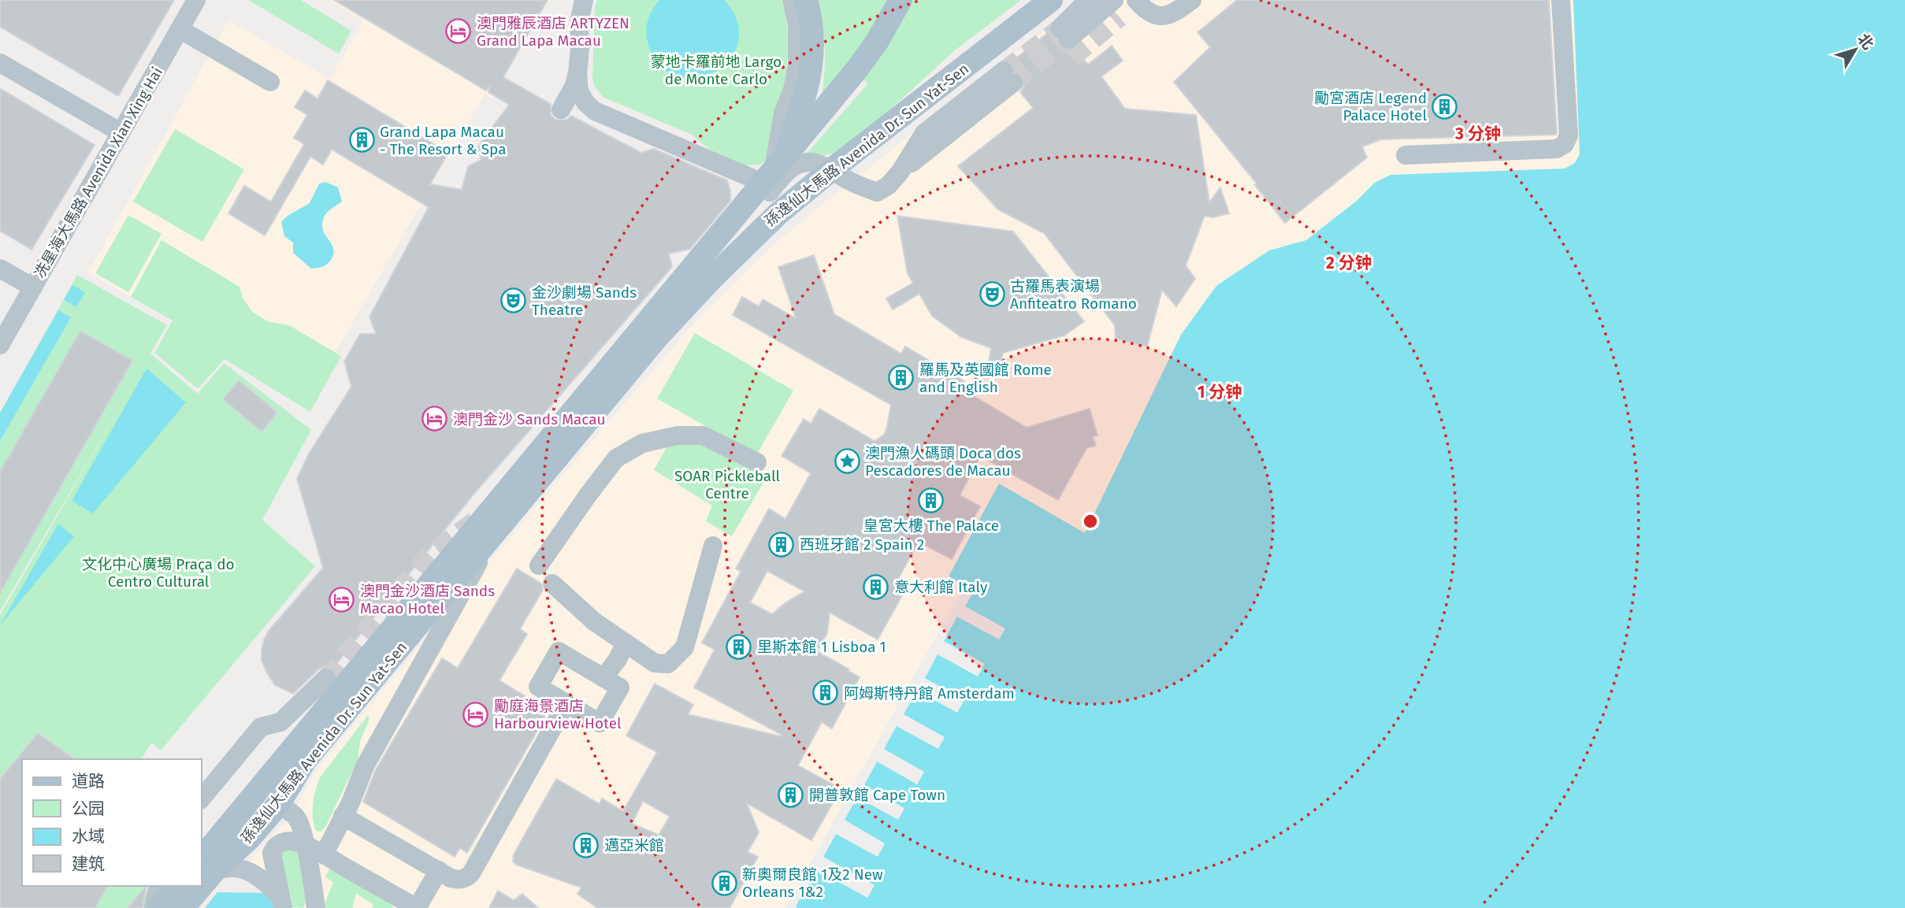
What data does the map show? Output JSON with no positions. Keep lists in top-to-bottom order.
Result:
{
  "streets": {
    "main road": ["孫逸仙大馬路 Avenida Dr. Sun Yat-Sen"],
    "street": ["冼星海大馬路 Avenida Xian Xing Hai"]
  },
  "parks": ["蒙地卡羅前地 Largo de Monte Carlo", "SOAR Pickleball Centre", "文化中心廣場 Praça do Centro Cultural"],
  "places": {
    "hotel": [
      "澳門雅辰酒店 ARTYZEN Grand Lapa Macau",
      "澳門金沙 Sands Macau",
      "澳門金沙酒店 Sands Macao Hotel",
      "勵庭海景酒店 Harbourview Hotel"
    ],
    "building": [
      "勵宮酒店 Legend Palace Hotel",
      "Grand Lapa Macau - The Resort & Spa",
      "羅馬及英國館 Rome and English",
      "皇宮大樓 The Palace",
      "西班牙館 2 Spain 2",
      "意大利館 Italy",
      "里斯本館 1 Lisboa 1",
      "阿姆斯特丹館 Amsterdam",
      "開普敦館 Cape Town",
      "邁亞米館",
      "新奧爾良館 1及2 New Orleans 1&2"
    ],
    "theatre": ["古羅馬表演場 Anfiteatro Romano", "金沙劇場 Sands Theatre"],
    "place": ["澳門漁人碼頭 Doca dos Pescadores de Macau"]
  },
  "legend": [
    "道路",
    "公园",
    "水域",
    "建筑"
  ],
  "north": "top right",
  "rings": ["3 分钟", "2 分钟", "1 分钟"]
}
